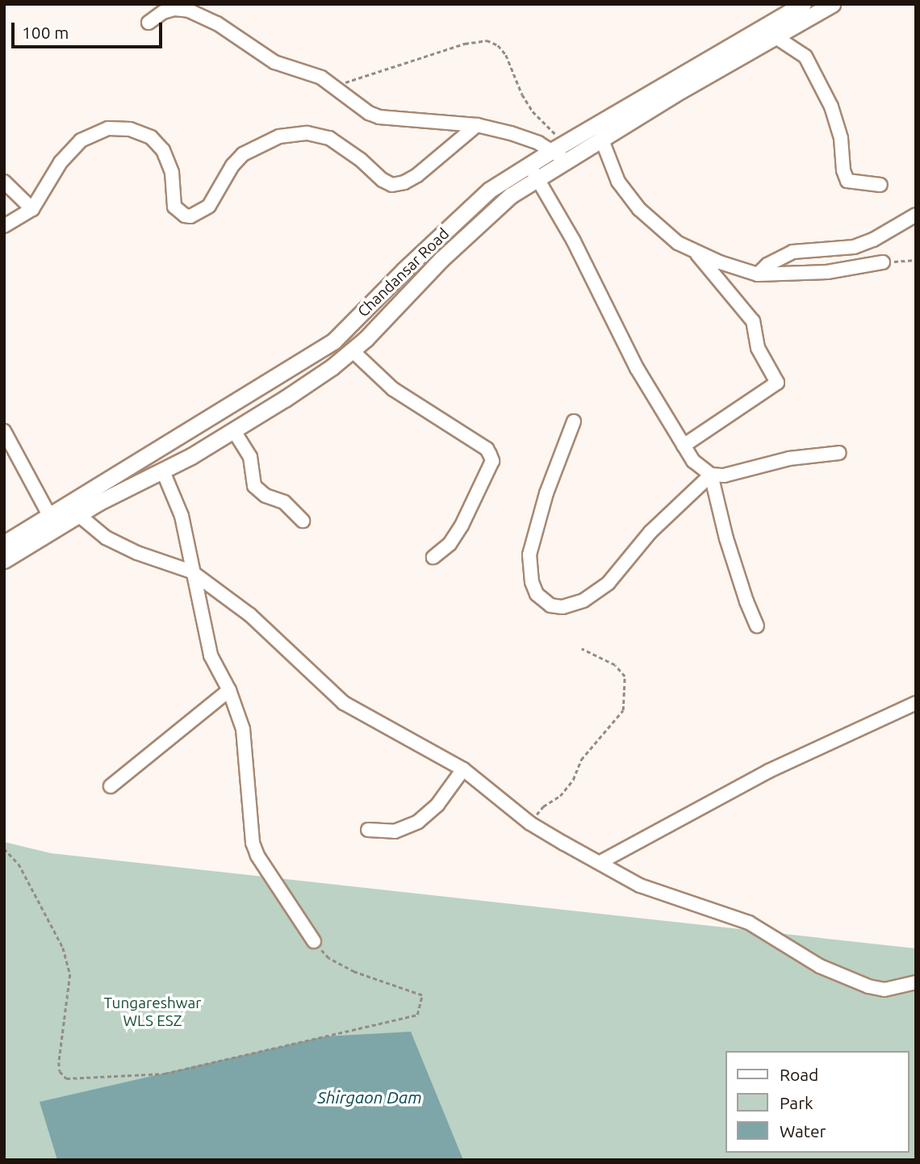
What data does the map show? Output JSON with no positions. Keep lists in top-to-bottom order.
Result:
{
  "streets": {
    "main road": ["Chandansar Road"]
  },
  "water": ["Shirgaon Dam"],
  "parks": ["Tungareshwar WLS ESZ"],
  "legend": ["Road", "Park", "Water"],
  "scale_bar": "100 m"
}
